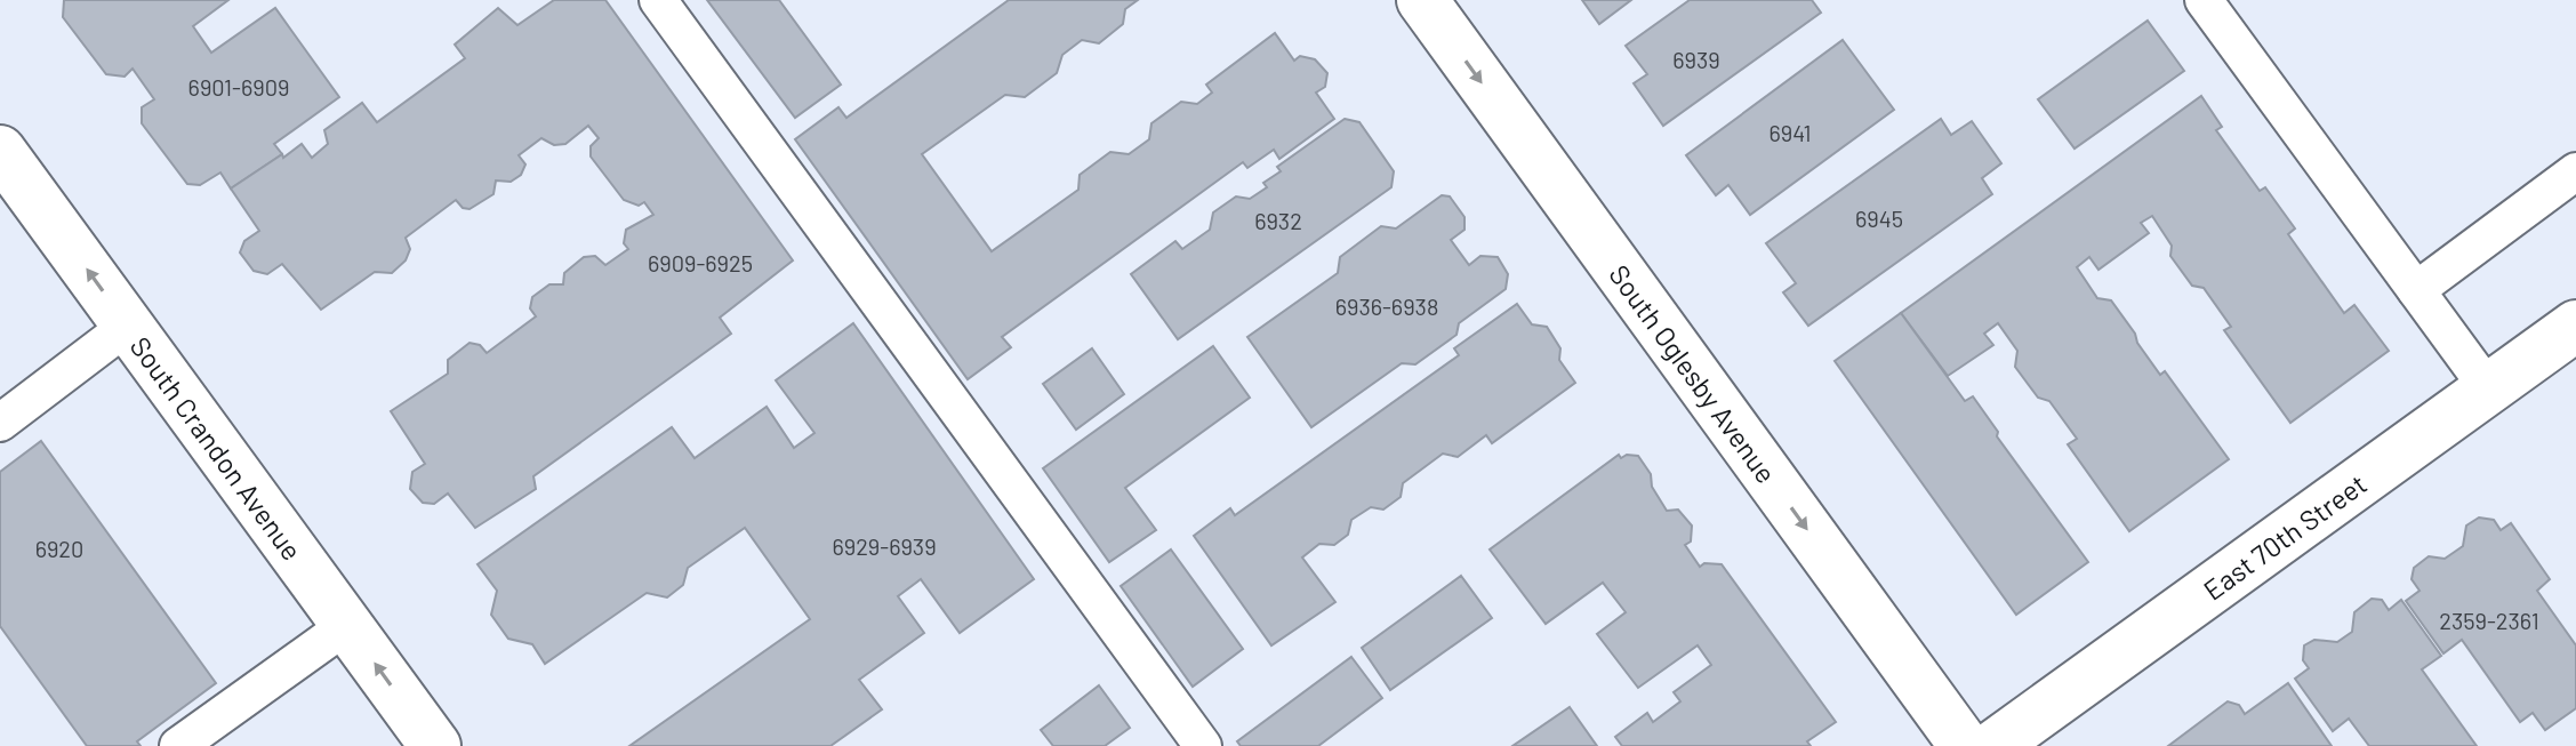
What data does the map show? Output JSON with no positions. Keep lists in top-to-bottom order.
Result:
{
  "streets": {
    "street": ["South Oglesby Avenue", "South Crandon Avenue", "East 70th Street"]
  },
  "one_way": ["South Oglesby Avenue", "South Crandon Avenue"],
  "house_numbers": [
    "6939",
    "6901-6909",
    "6941",
    "6945",
    "6932",
    "6909-6925",
    "6936-6938",
    "6929-6939",
    "6920",
    "2359-2361"
  ]
}
